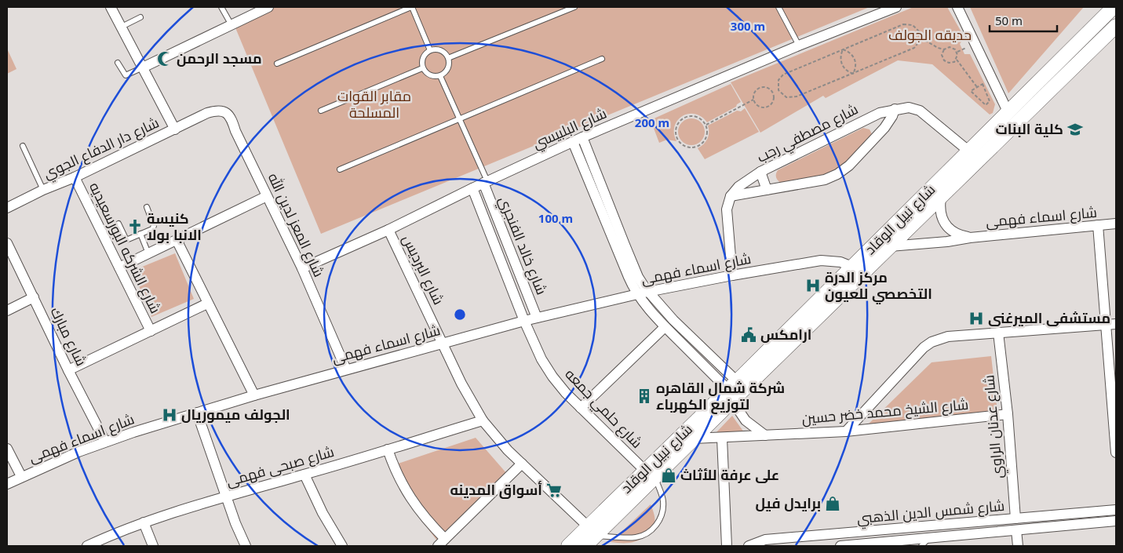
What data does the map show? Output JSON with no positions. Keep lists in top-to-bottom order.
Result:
{
  "streets": {
    "street": [
      "شارع البلبيسي",
      "شارع مصطفي رجب",
      "شارع دار الدفاع الجوي",
      "شارع اسماء فهمى",
      "شارع نبيل الوقاد",
      "شارع المعز لدين الله",
      "شارع خالد الفنجري",
      "شارع الشركه البورسعيديه",
      "شارع البرديس",
      "شارع مبارك",
      "شارع حلمي جمعه",
      "شارع الشيخ محمد خضر حسين",
      "شارع عدنان الراوي",
      "شارع صبحى فهمى",
      "شارع شمس الدين الذهبي"
    ]
  },
  "crossings": [
    ["شارع البلبيسي", "شارع المعز لدين الله"],
    ["شارع البلبيسي", "شارع خالد الفنجري"],
    ["شارع البلبيسي", "شارع البرديس"],
    ["شارع مصطفي رجب", "شارع نبيل الوقاد"],
    ["شارع دار الدفاع الجوي", "شارع المعز لدين الله"],
    ["شارع دار الدفاع الجوي", "شارع الشركه البورسعيديه"],
    ["شارع اسماء فهمى", "شارع نبيل الوقاد"],
    ["شارع اسماء فهمى", "شارع المعز لدين الله"],
    ["شارع اسماء فهمى", "شارع خالد الفنجري"],
    ["شارع اسماء فهمى", "شارع البرديس"],
    ["شارع اسماء فهمى", "شارع مبارك"],
    ["شارع اسماء فهمى", "شارع حلمي جمعه"],
    ["شارع نبيل الوقاد", "شارع البرديس"],
    ["شارع نبيل الوقاد", "شارع حلمي جمعه"],
    ["شارع نبيل الوقاد", "شارع الشيخ محمد خضر حسين"],
    ["شارع خالد الفنجري", "شارع حلمي جمعه"],
    ["شارع البرديس", "شارع صبحى فهمى"],
    ["شارع الشيخ محمد خضر حسين", "شارع عدنان الراوي"],
    ["شارع عدنان الراوي", "شارع شمس الدين الذهبي"]
  ],
  "parks": ["حديقه الجولف", "مقابر القوات المسلحة"],
  "places": {
    "mosque": ["مسجد الرحمن"],
    "school or university": ["كلية البنات"],
    "church": ["كنيسة الانبا بولا"],
    "hospital": ["مركز الدرة التخصصي للعيون", "مستشفى الميرغنى", "الجولف ميموريال"],
    "public building": ["ارامكس"],
    "building": ["شركة شمال القاهره لتوزيع الكهرباء"],
    "shop": ["على عرفة للأثاث", "برايدل فيل"],
    "supermarket": ["أسواق المدينه"]
  },
  "scale_bar": "50 m",
  "rings": ["300 m", "200 m", "100 m"]
}
